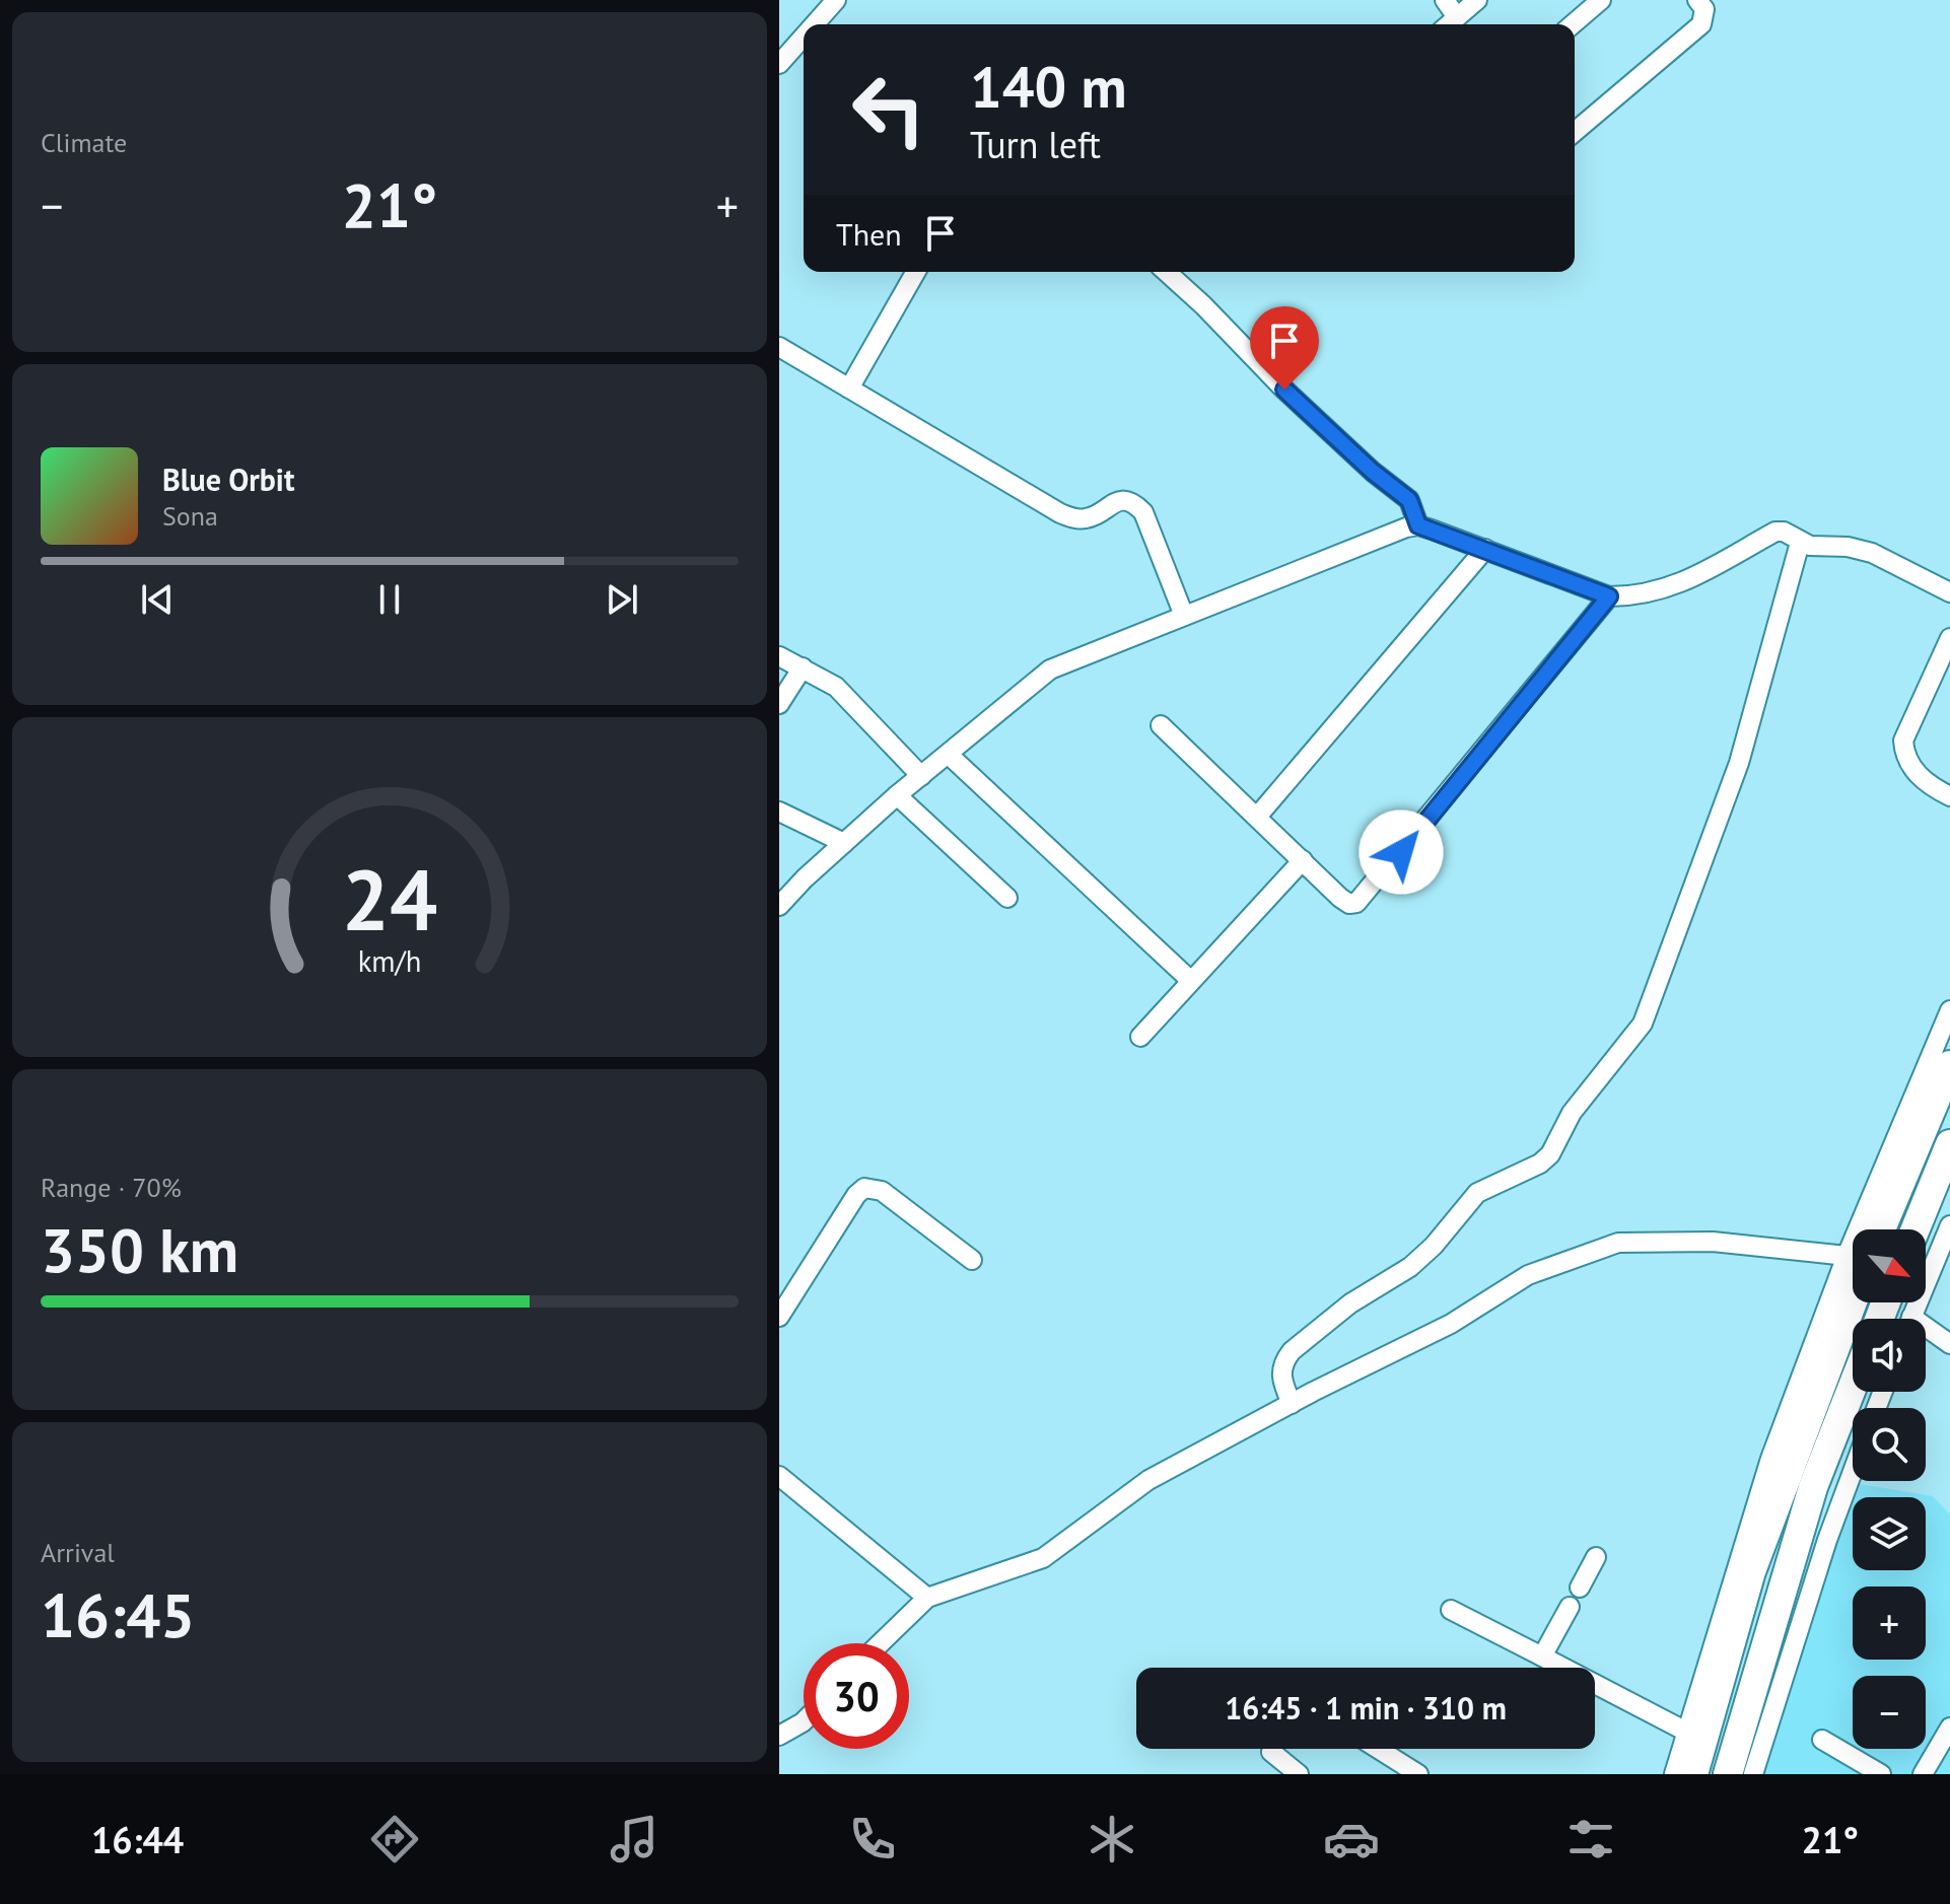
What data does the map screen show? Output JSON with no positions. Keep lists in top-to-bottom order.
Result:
{
  "north": "bottom right",
  "page": {
    "tile": [
      "Climate",
      ["Range · 70%", "350 km"],
      ["Arrival", "16:45"]
    ],
    "turn": ["140 m", "Turn left"],
    "heat": ["−", "21°", "+"],
    "then": "Then",
    "song": ["Blue Orbit", "Sona"],
    "map_buttons": ["+", "−"],
    "limit": "30",
    "trip": "16:45 · 1 min · 310 m",
    "tabs": ["16:44", "21°"],
    "gauge": ["24", "km/h"]
  }
}
